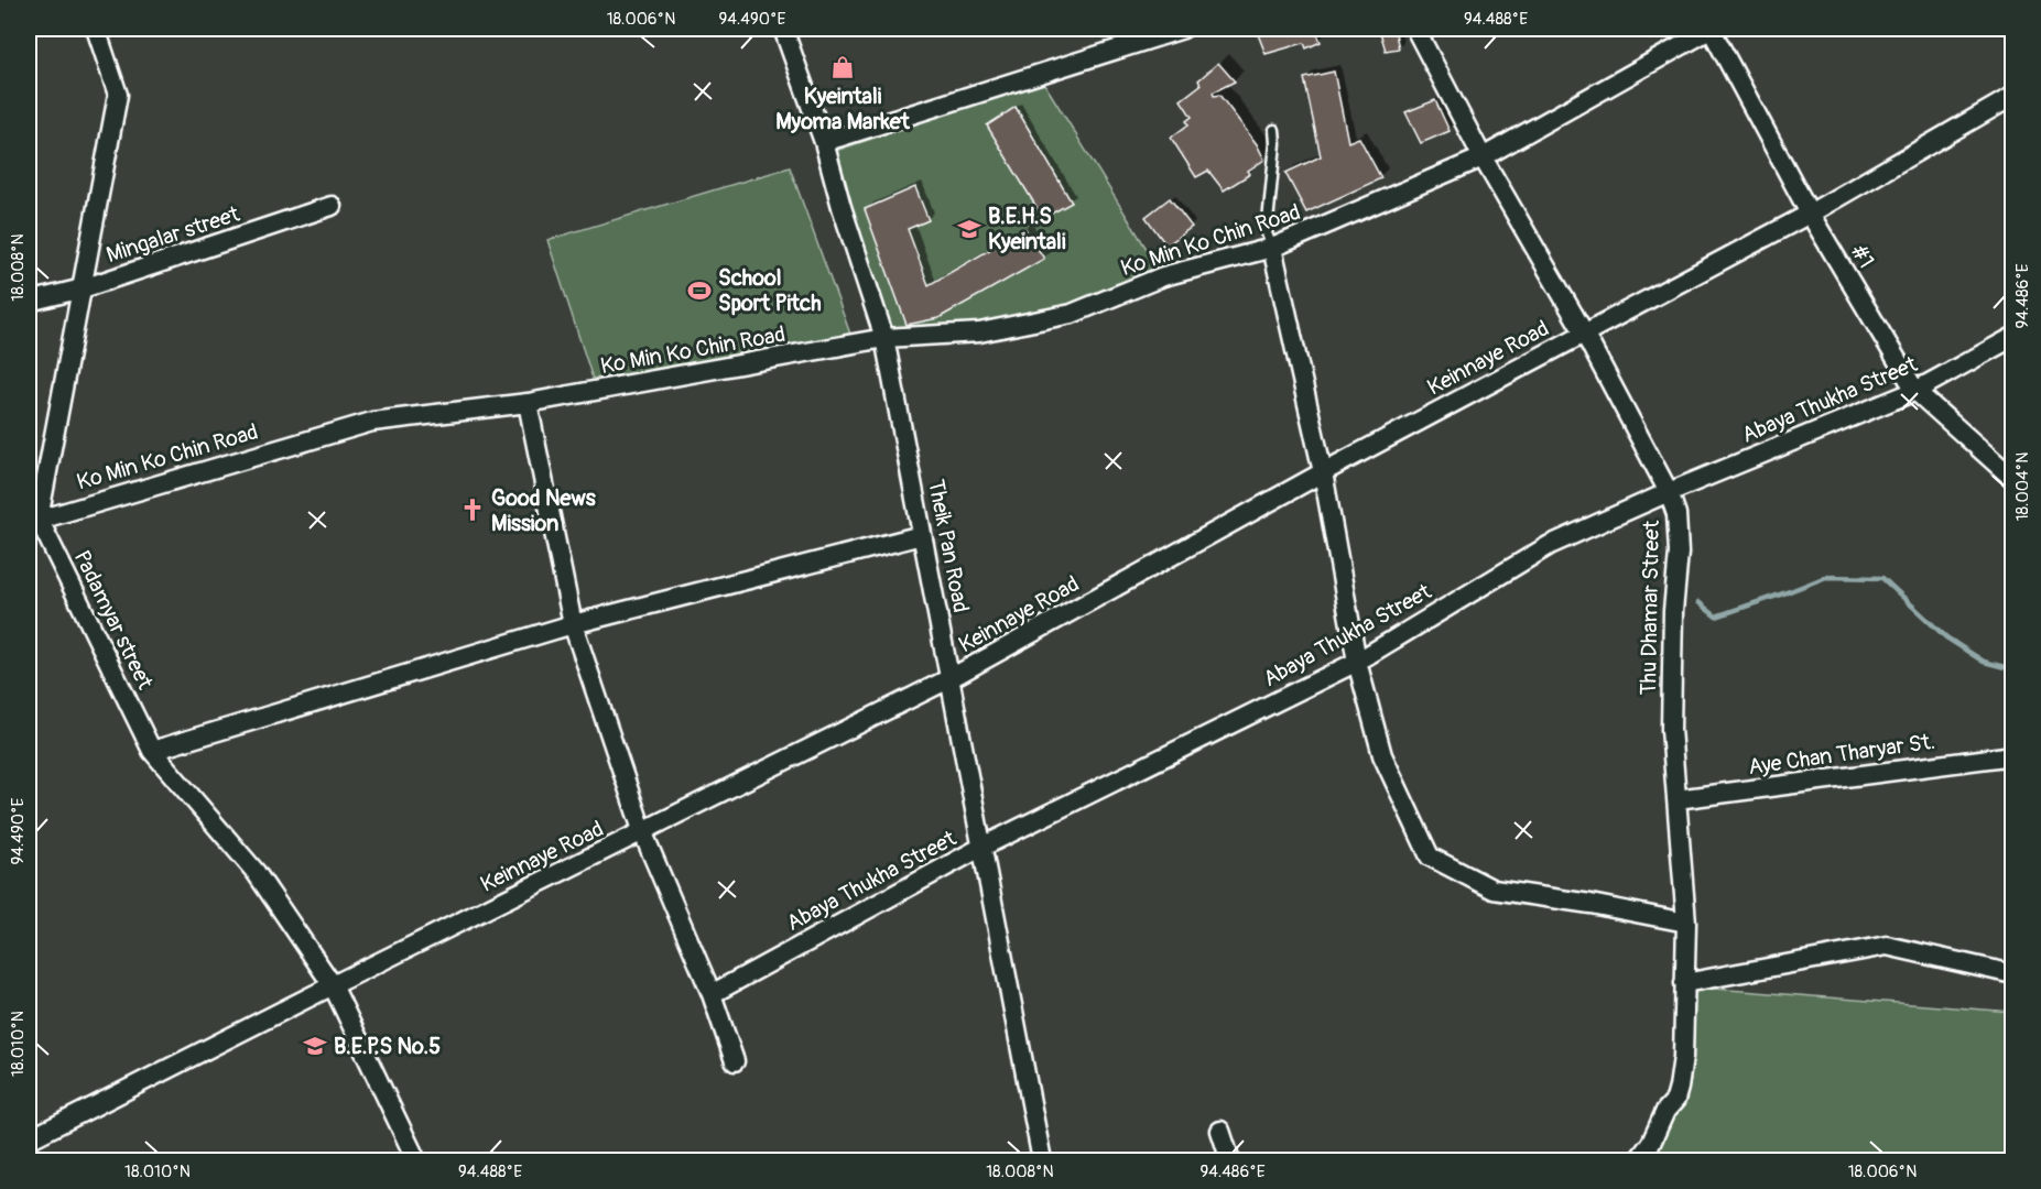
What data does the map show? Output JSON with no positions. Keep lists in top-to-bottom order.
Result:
{
  "streets": {
    "street": [
      "Mingalar street",
      "Ko Min Ko Chin Road",
      "#1",
      "Keinnaye Road",
      "Abaya Thukha Street",
      "Theik Pan Road",
      "Thu Dhamar Street",
      "Padamyar street",
      "Aye Chan Tharyar St."
    ]
  },
  "crossings": [
    ["Ko Min Ko Chin Road", "#1"],
    ["Ko Min Ko Chin Road", "Theik Pan Road"],
    ["Ko Min Ko Chin Road", "Thu Dhamar Street"],
    ["Ko Min Ko Chin Road", "Padamyar street"],
    ["#1", "Keinnaye Road"],
    ["#1", "Abaya Thukha Street"],
    ["Keinnaye Road", "Theik Pan Road"],
    ["Keinnaye Road", "Thu Dhamar Street"],
    ["Keinnaye Road", "Padamyar street"],
    ["Abaya Thukha Street", "Theik Pan Road"],
    ["Abaya Thukha Street", "Thu Dhamar Street"],
    ["Thu Dhamar Street", "Aye Chan Tharyar St."]
  ],
  "places": {
    "shop": ["Kyeintali Myoma Market"],
    "school or university": ["B.E.H.S Kyeintali", "B.E.P.S No.5"],
    "sports": ["School Sport Pitch"],
    "church": ["Good News Mission"]
  },
  "coordinates": [
    "18.006°N",
    "94.490°E",
    "94.488°E",
    "18.008°N",
    "94.486°E",
    "18.004°N",
    "18.010°N"
  ]
}
